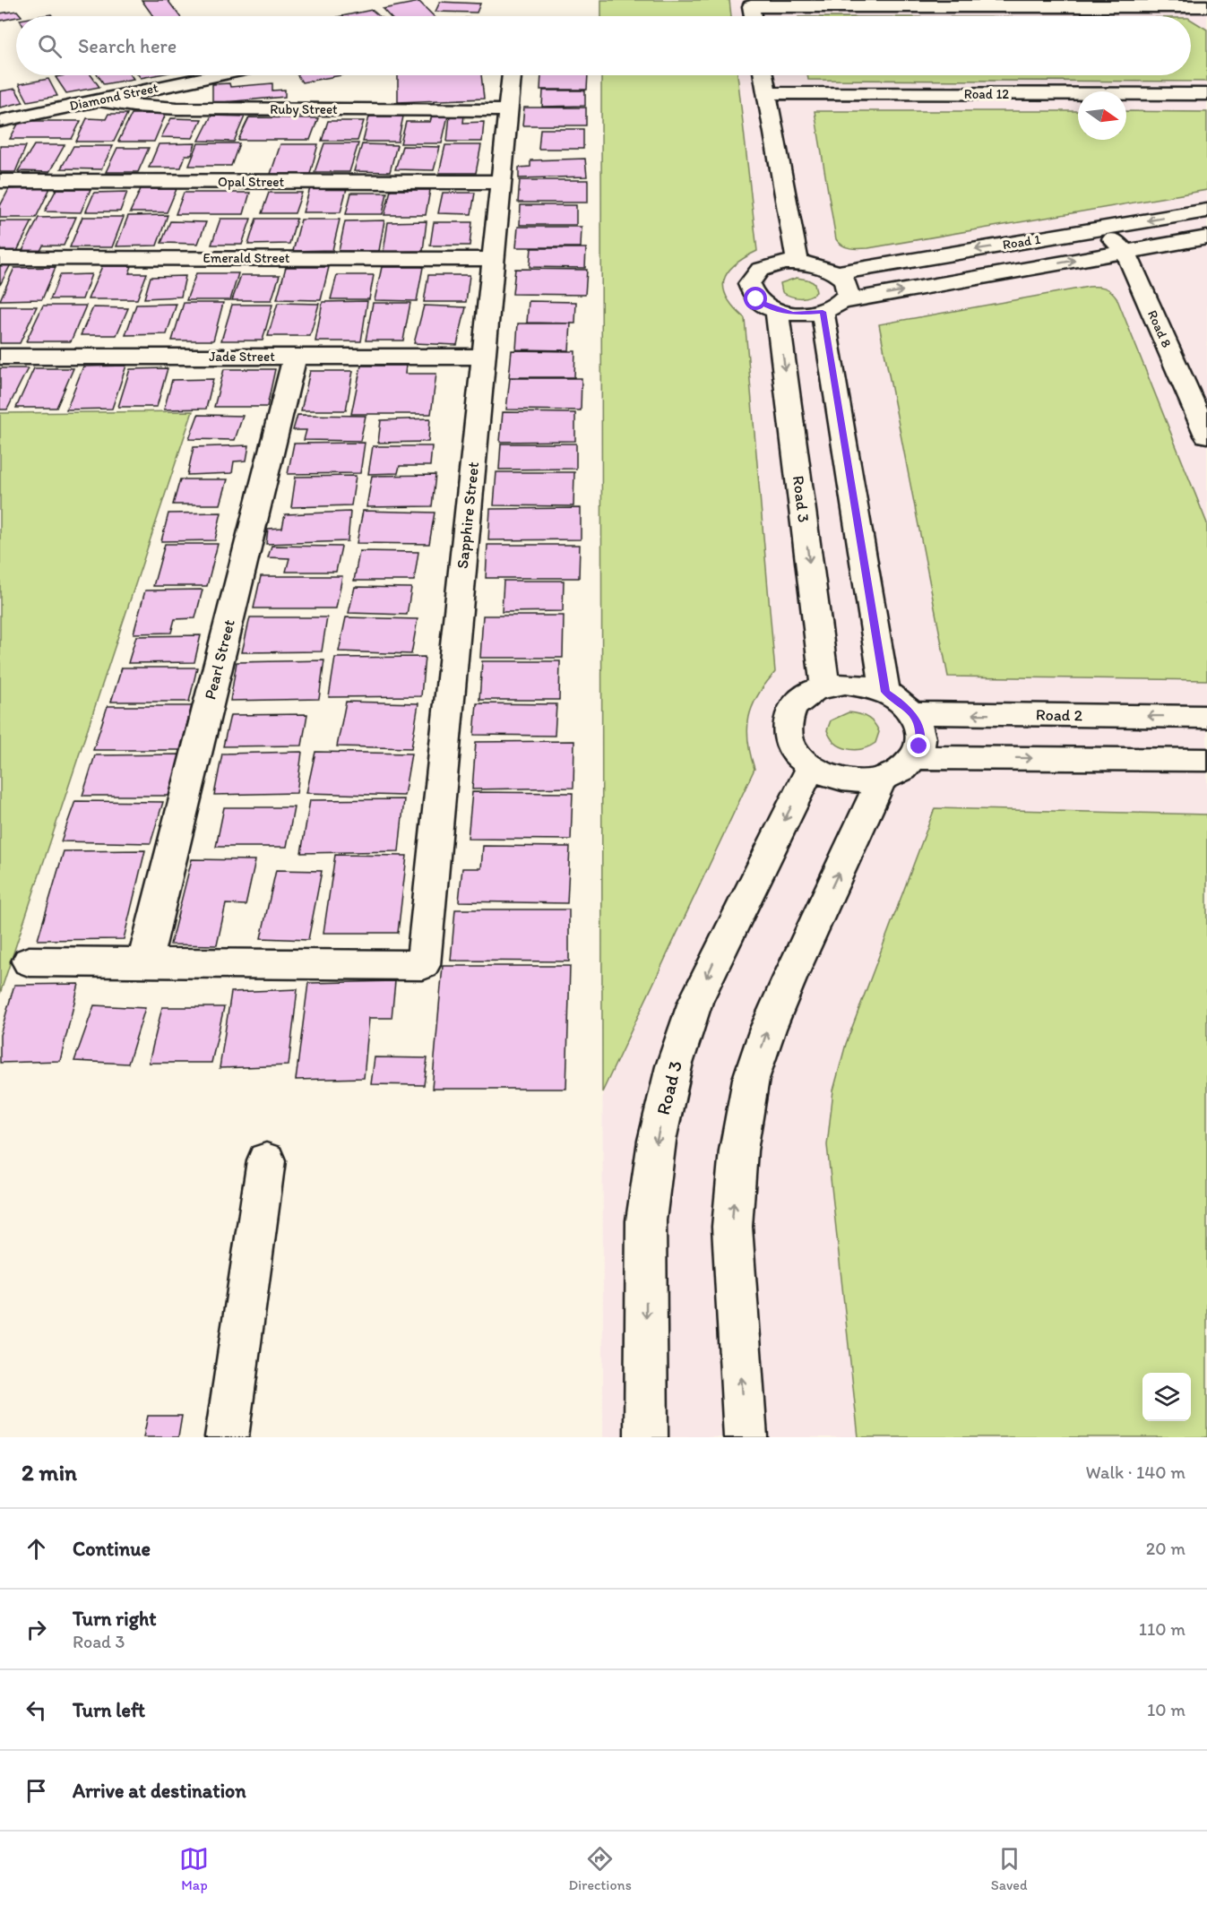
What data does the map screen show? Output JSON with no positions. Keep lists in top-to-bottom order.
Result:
{
  "streets": {
    "street": [
      "Road 12",
      "Diamond Street",
      "Ruby Street",
      "Opal Street",
      "Road 1",
      "Emerald Street",
      "Road 8",
      "Jade Street",
      "Road 3",
      "Sapphire Street",
      "Pearl Street",
      "Road 2"
    ]
  },
  "crossings": [
    ["Diamond Street", "Ruby Street"],
    ["Ruby Street", "Sapphire Street"],
    ["Opal Street", "Sapphire Street"],
    ["Road 1", "Road 8"],
    ["Road 1", "Road 3"],
    ["Emerald Street", "Sapphire Street"],
    ["Jade Street", "Sapphire Street"],
    ["Jade Street", "Pearl Street"],
    ["Road 3", "Road 2"],
    ["Sapphire Street", "Pearl Street"]
  ],
  "north": "right",
  "page": {
    "search": "Search here",
    "heading": ["2 min", "Walk · 140 m"],
    "list": [
      ["Continue", "20 m"],
      ["Turn right", "Road 3", "110 m"],
      ["Turn left", "10 m"],
      "Arrive at destination"
    ],
    "nav": ["Map", "Directions", "Saved"]
  }
}
